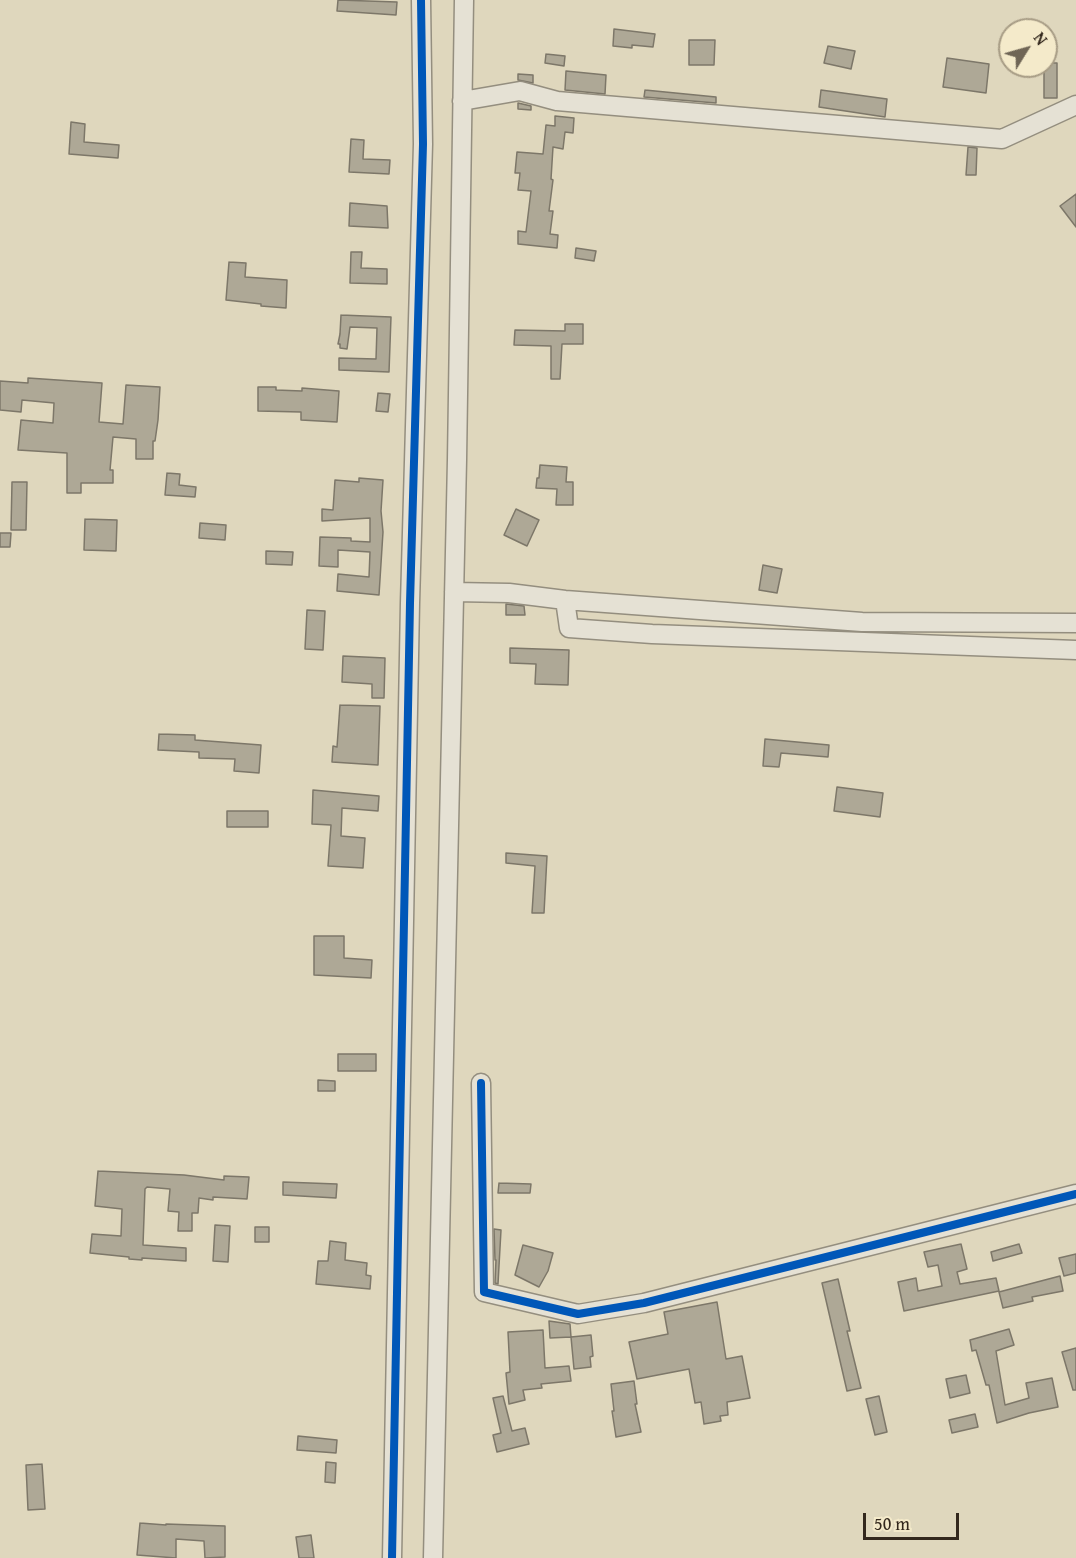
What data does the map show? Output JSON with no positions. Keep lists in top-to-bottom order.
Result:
{
  "scale_bar": "50 m",
  "north": "top right"
}
